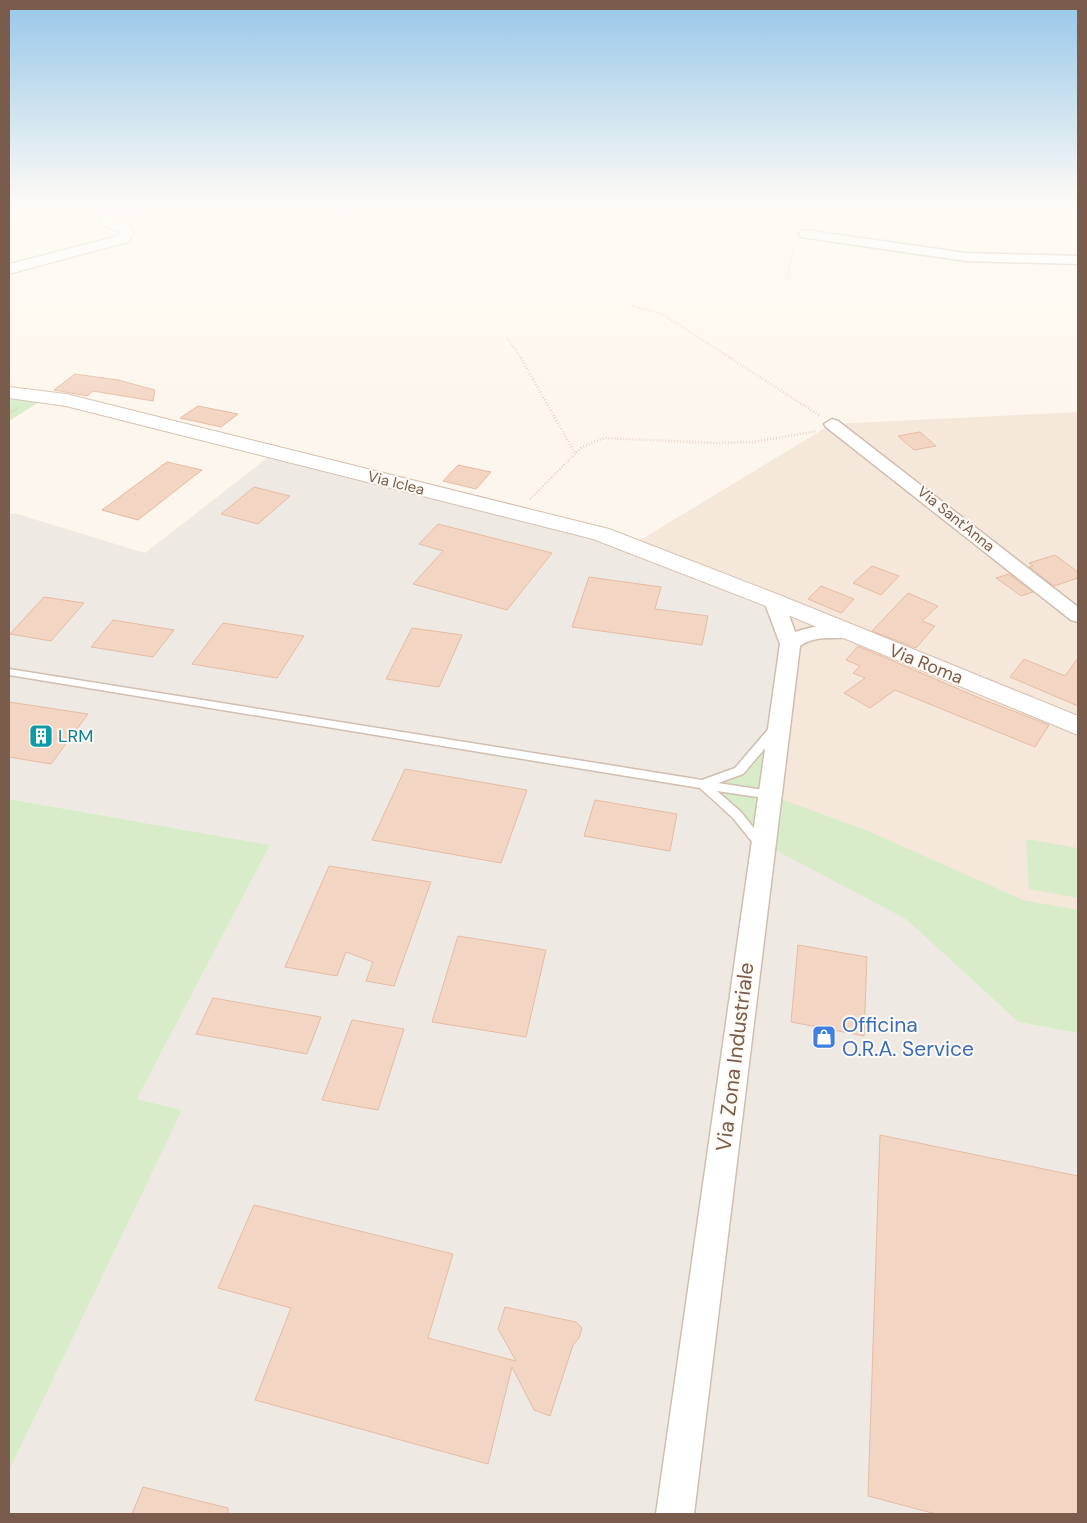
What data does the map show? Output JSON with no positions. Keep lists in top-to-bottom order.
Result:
{
  "streets": {
    "street": [
      "Via Iclea",
      "Via Sant'Anna",
      "Via Roma",
      "Via Zona Industriale"
    ]
  },
  "crossings": [
    ["Via Iclea", "Via Roma"],
    ["Via Roma", "Via Zona Industriale"]
  ],
  "places": {
    "building": ["LRM"],
    "shop": ["Officina O.R.A. Service"]
  }
}
